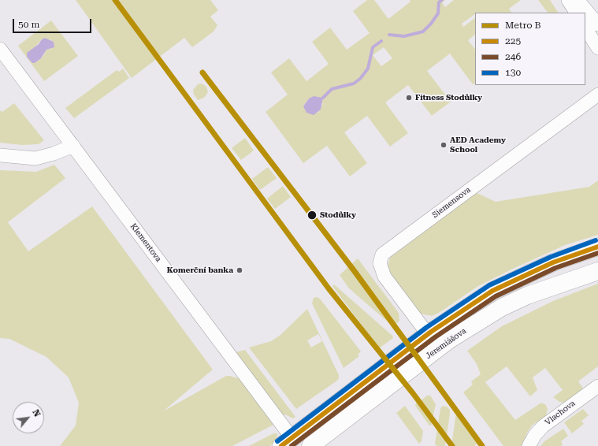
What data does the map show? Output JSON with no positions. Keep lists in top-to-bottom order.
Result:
{
  "streets": {
    "main road": ["Jeremiášova"],
    "street": ["Siemensova", "Klementova", "Vlachova"]
  },
  "places": [
    "Fitness Stodůlky",
    "AED Academy School",
    "Stodůlky",
    "Komerční banka"
  ],
  "lines": [
    "metro line B",
    "transit line 130",
    "transit line 225",
    "transit line 246"
  ],
  "legend": [
    "Metro B",
    "225",
    "246",
    "130"
  ],
  "scale_bar": "50 m",
  "north": "top right"
}
